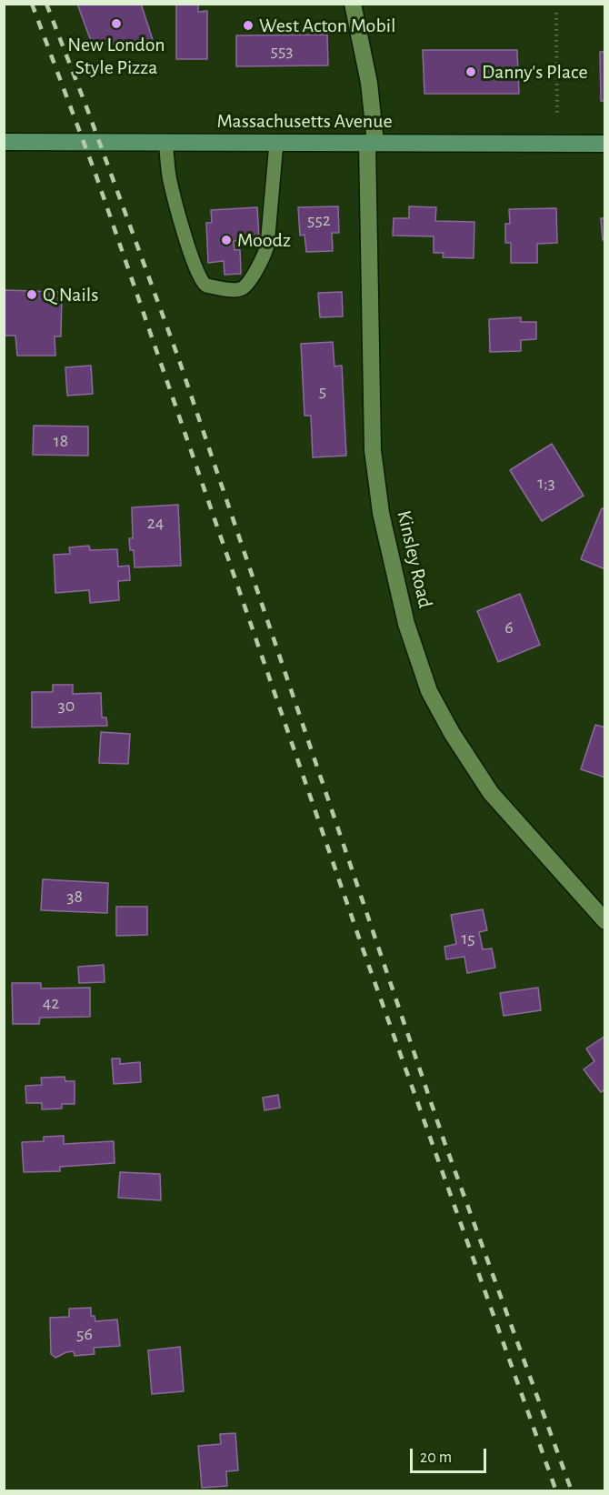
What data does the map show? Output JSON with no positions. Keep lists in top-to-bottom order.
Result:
{
  "streets": {
    "main road": ["Massachusetts Avenue"],
    "street": ["Kinsley Road"]
  },
  "crossings": [
    ["Massachusetts Avenue", "Kinsley Road"]
  ],
  "places": [
    "New London Style Pizza",
    "West Acton Mobil",
    "Danny's Place",
    "Moodz",
    "Q Nails"
  ],
  "house_numbers": [
    "553",
    "552",
    "5",
    "18",
    "1;3",
    "24",
    "6",
    "30",
    "38",
    "15",
    "42",
    "56"
  ],
  "scale_bar": "20 m"
}
